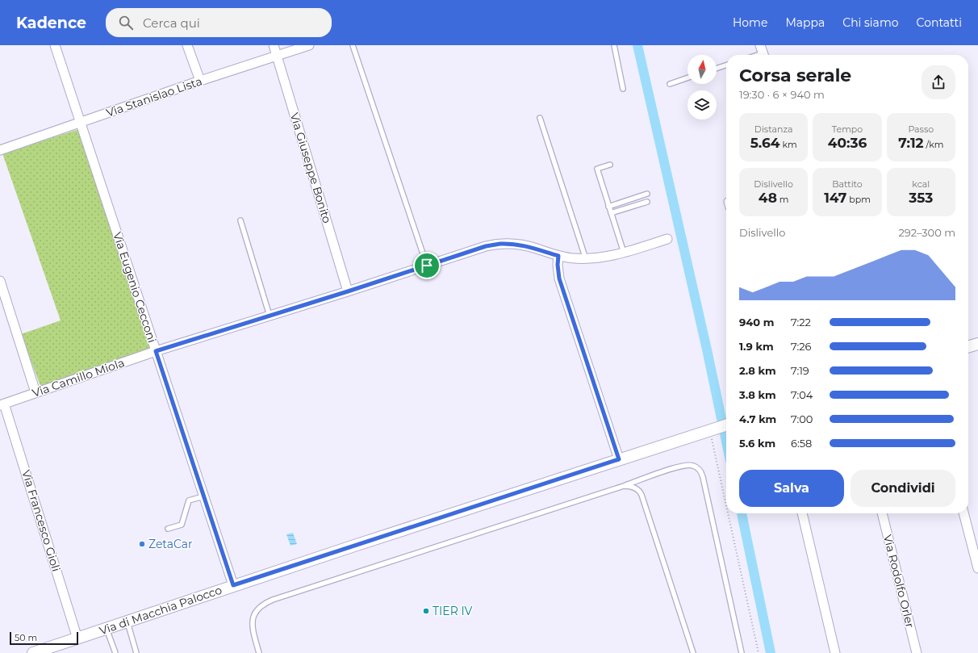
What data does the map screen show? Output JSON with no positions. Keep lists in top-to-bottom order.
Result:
{
  "streets": {
    "street": [
      "Via Stanislao Lista",
      "Via Giuseppe Bonito",
      "Via Eugenio Cecconi",
      "Via Camillo Miola",
      "Via Francesco Gioli",
      "Via Rodolfo Orler",
      "Via di Macchia Palocco"
    ]
  },
  "crossings": [
    ["Via Stanislao Lista", "Via Giuseppe Bonito"],
    ["Via Stanislao Lista", "Via Eugenio Cecconi"],
    ["Via Giuseppe Bonito", "Via Camillo Miola"],
    ["Via Eugenio Cecconi", "Via Camillo Miola"],
    ["Via Eugenio Cecconi", "Via di Macchia Palocco"],
    ["Via Camillo Miola", "Via Francesco Gioli"],
    ["Via Francesco Gioli", "Via di Macchia Palocco"]
  ],
  "places": ["ZetaCar", "TIER IV"],
  "scale_bar": "50 m",
  "north": "top",
  "page": {
    "header": "Kadence",
    "search": "Cerca qui",
    "nav": [
      "Home",
      "Mappa",
      "Chi siamo",
      "Contatti"
    ],
    "heading": ["Corsa serale", "19:30 · 6 × 940 m"],
    "stats": [
      ["Distanza", "5.64 km"],
      ["Tempo", "40:36"],
      ["Passo", "7:12 /km"],
      ["Dislivello", "48 m"],
      ["Battito", "147 bpm"],
      ["kcal", "353"]
    ],
    "chart": ["Dislivello", "292–300 m"],
    "list": [
      {
        "name": "940 m",
        "note": "7:22"
      },
      {
        "name": "1.9 km",
        "note": "7:26"
      },
      {
        "name": "2.8 km",
        "note": "7:19"
      },
      {
        "name": "3.8 km",
        "note": "7:04"
      },
      {
        "name": "4.7 km",
        "note": "7:00"
      },
      {
        "name": "5.6 km",
        "note": "6:58"
      }
    ],
    "buttons": ["Salva", "Condividi"],
    "scale": "50 m"
  }
}
